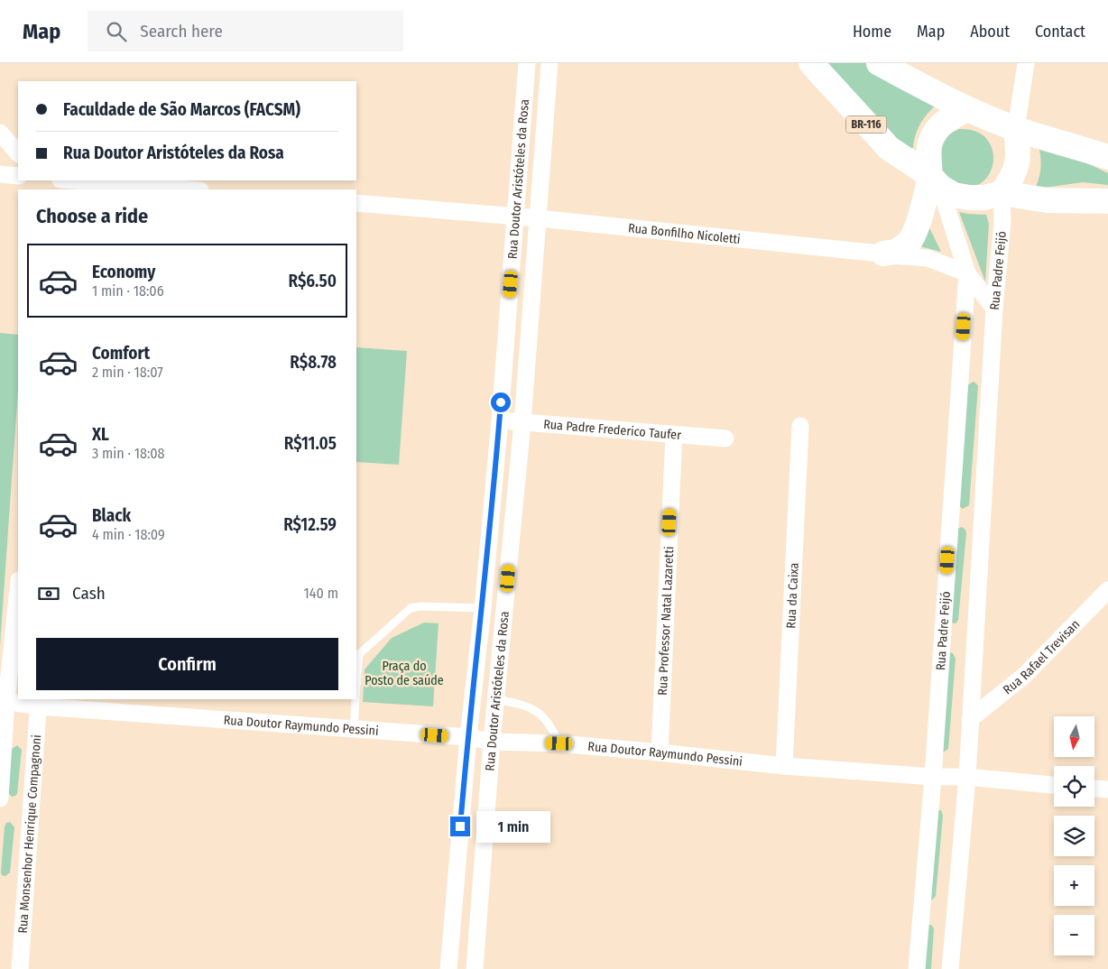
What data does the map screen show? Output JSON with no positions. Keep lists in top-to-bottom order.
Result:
{
  "streets": {
    "main road": ["BR-116"],
    "street": [
      "Rua Doutor Aristóteles da Rosa",
      "Rua Bonfilho Nicoletti",
      "Rua Padre Feijó",
      "Rua Padre Frederico Taufer",
      "Rua da Caixa",
      "Rua Professor Natal Lazaretti",
      "Rua Rafael Trevisan",
      "Rua Doutor Raymundo Pessini",
      "Rua Monsenhor Henrique Compagnoni"
    ]
  },
  "crossings": [
    ["BR-116", "Rua Padre Feijó"],
    ["Rua Doutor Aristóteles da Rosa", "Rua Bonfilho Nicoletti"],
    ["Rua Doutor Aristóteles da Rosa", "Rua Padre Frederico Taufer"],
    ["Rua Doutor Aristóteles da Rosa", "Rua Doutor Raymundo Pessini"],
    ["Rua Bonfilho Nicoletti", "Rua Padre Feijó"],
    ["Rua Padre Feijó", "Rua Rafael Trevisan"],
    ["Rua Padre Feijó", "Rua Doutor Raymundo Pessini"],
    ["Rua Padre Frederico Taufer", "Rua Professor Natal Lazaretti"],
    ["Rua da Caixa", "Rua Doutor Raymundo Pessini"],
    ["Rua Professor Natal Lazaretti", "Rua Doutor Raymundo Pessini"],
    ["Rua Doutor Raymundo Pessini", "Rua Monsenhor Henrique Compagnoni"]
  ],
  "parks": ["Praça do Posto de saúde"],
  "north": "bottom",
  "page": {
    "header": "Map",
    "search": "Search here",
    "nav": [
      "Home",
      "Map",
      "About",
      "Contact"
    ],
    "banner": ["Faculdade de São Marcos (FACSM)", "Rua Doutor Aristóteles da Rosa"],
    "heading": "Choose a ride",
    "list": [
      {
        "name": "Economy",
        "note": "1 min · 18:06",
        "value": "R$6.50"
      },
      {
        "name": "Comfort",
        "note": "2 min · 18:07",
        "value": "R$8.78"
      },
      {
        "name": "XL",
        "note": "3 min · 18:08",
        "value": "R$11.05"
      },
      {
        "name": "Black",
        "note": "4 min · 18:09",
        "value": "R$12.59"
      }
    ],
    "pay": ["Cash", "140 m"],
    "buttons": "Confirm",
    "map_buttons": ["+", "−"],
    "bubble": "1 min"
  }
}
